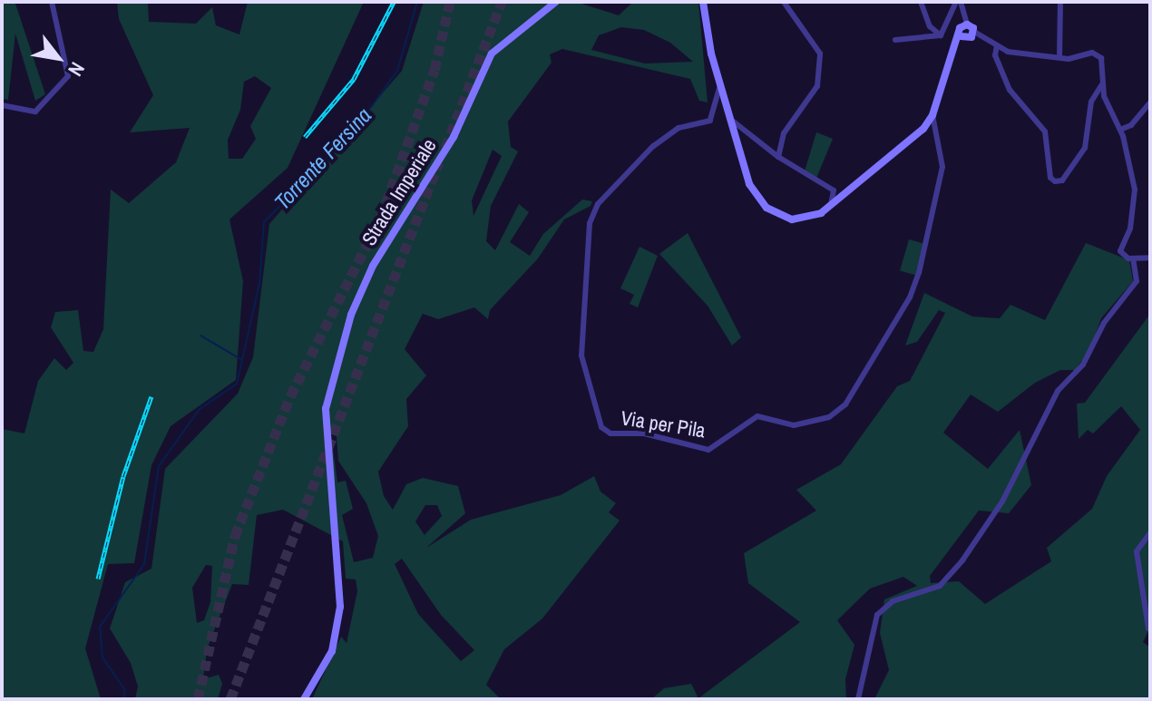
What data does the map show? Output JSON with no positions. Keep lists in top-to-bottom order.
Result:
{
  "streets": {
    "street": ["Strada Imperiale", "Via per Pila"]
  },
  "water": ["Torrente Fersina"],
  "north": "bottom right"
}
